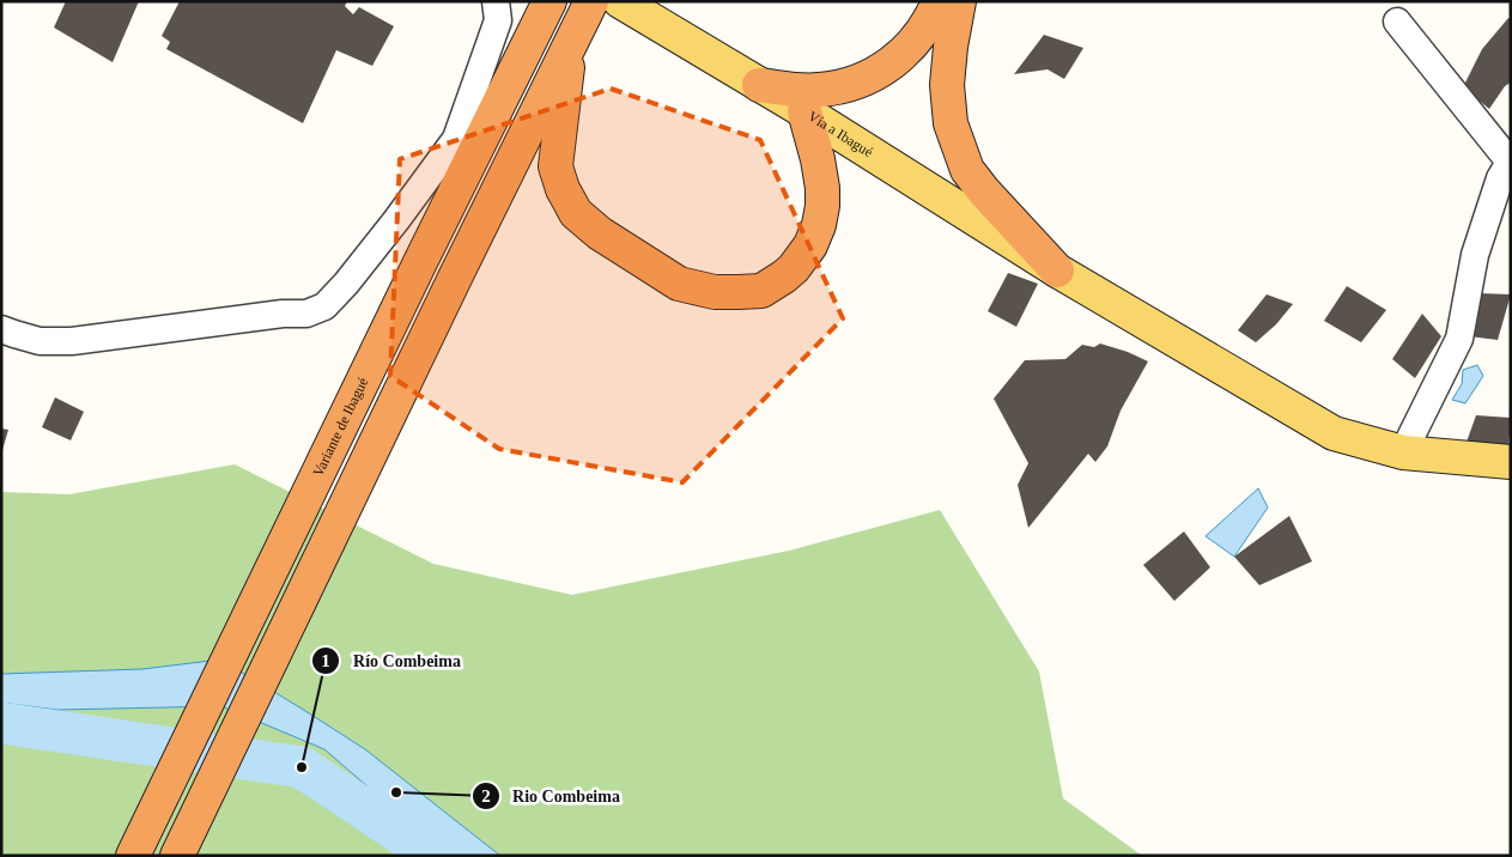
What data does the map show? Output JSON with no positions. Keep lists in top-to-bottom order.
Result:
{
  "streets": {
    "highway": ["Variante de Ibagué"],
    "main road": ["Vía a Ibagué"]
  },
  "places": ["Río Combeima", "Rio Combeima"]
}
